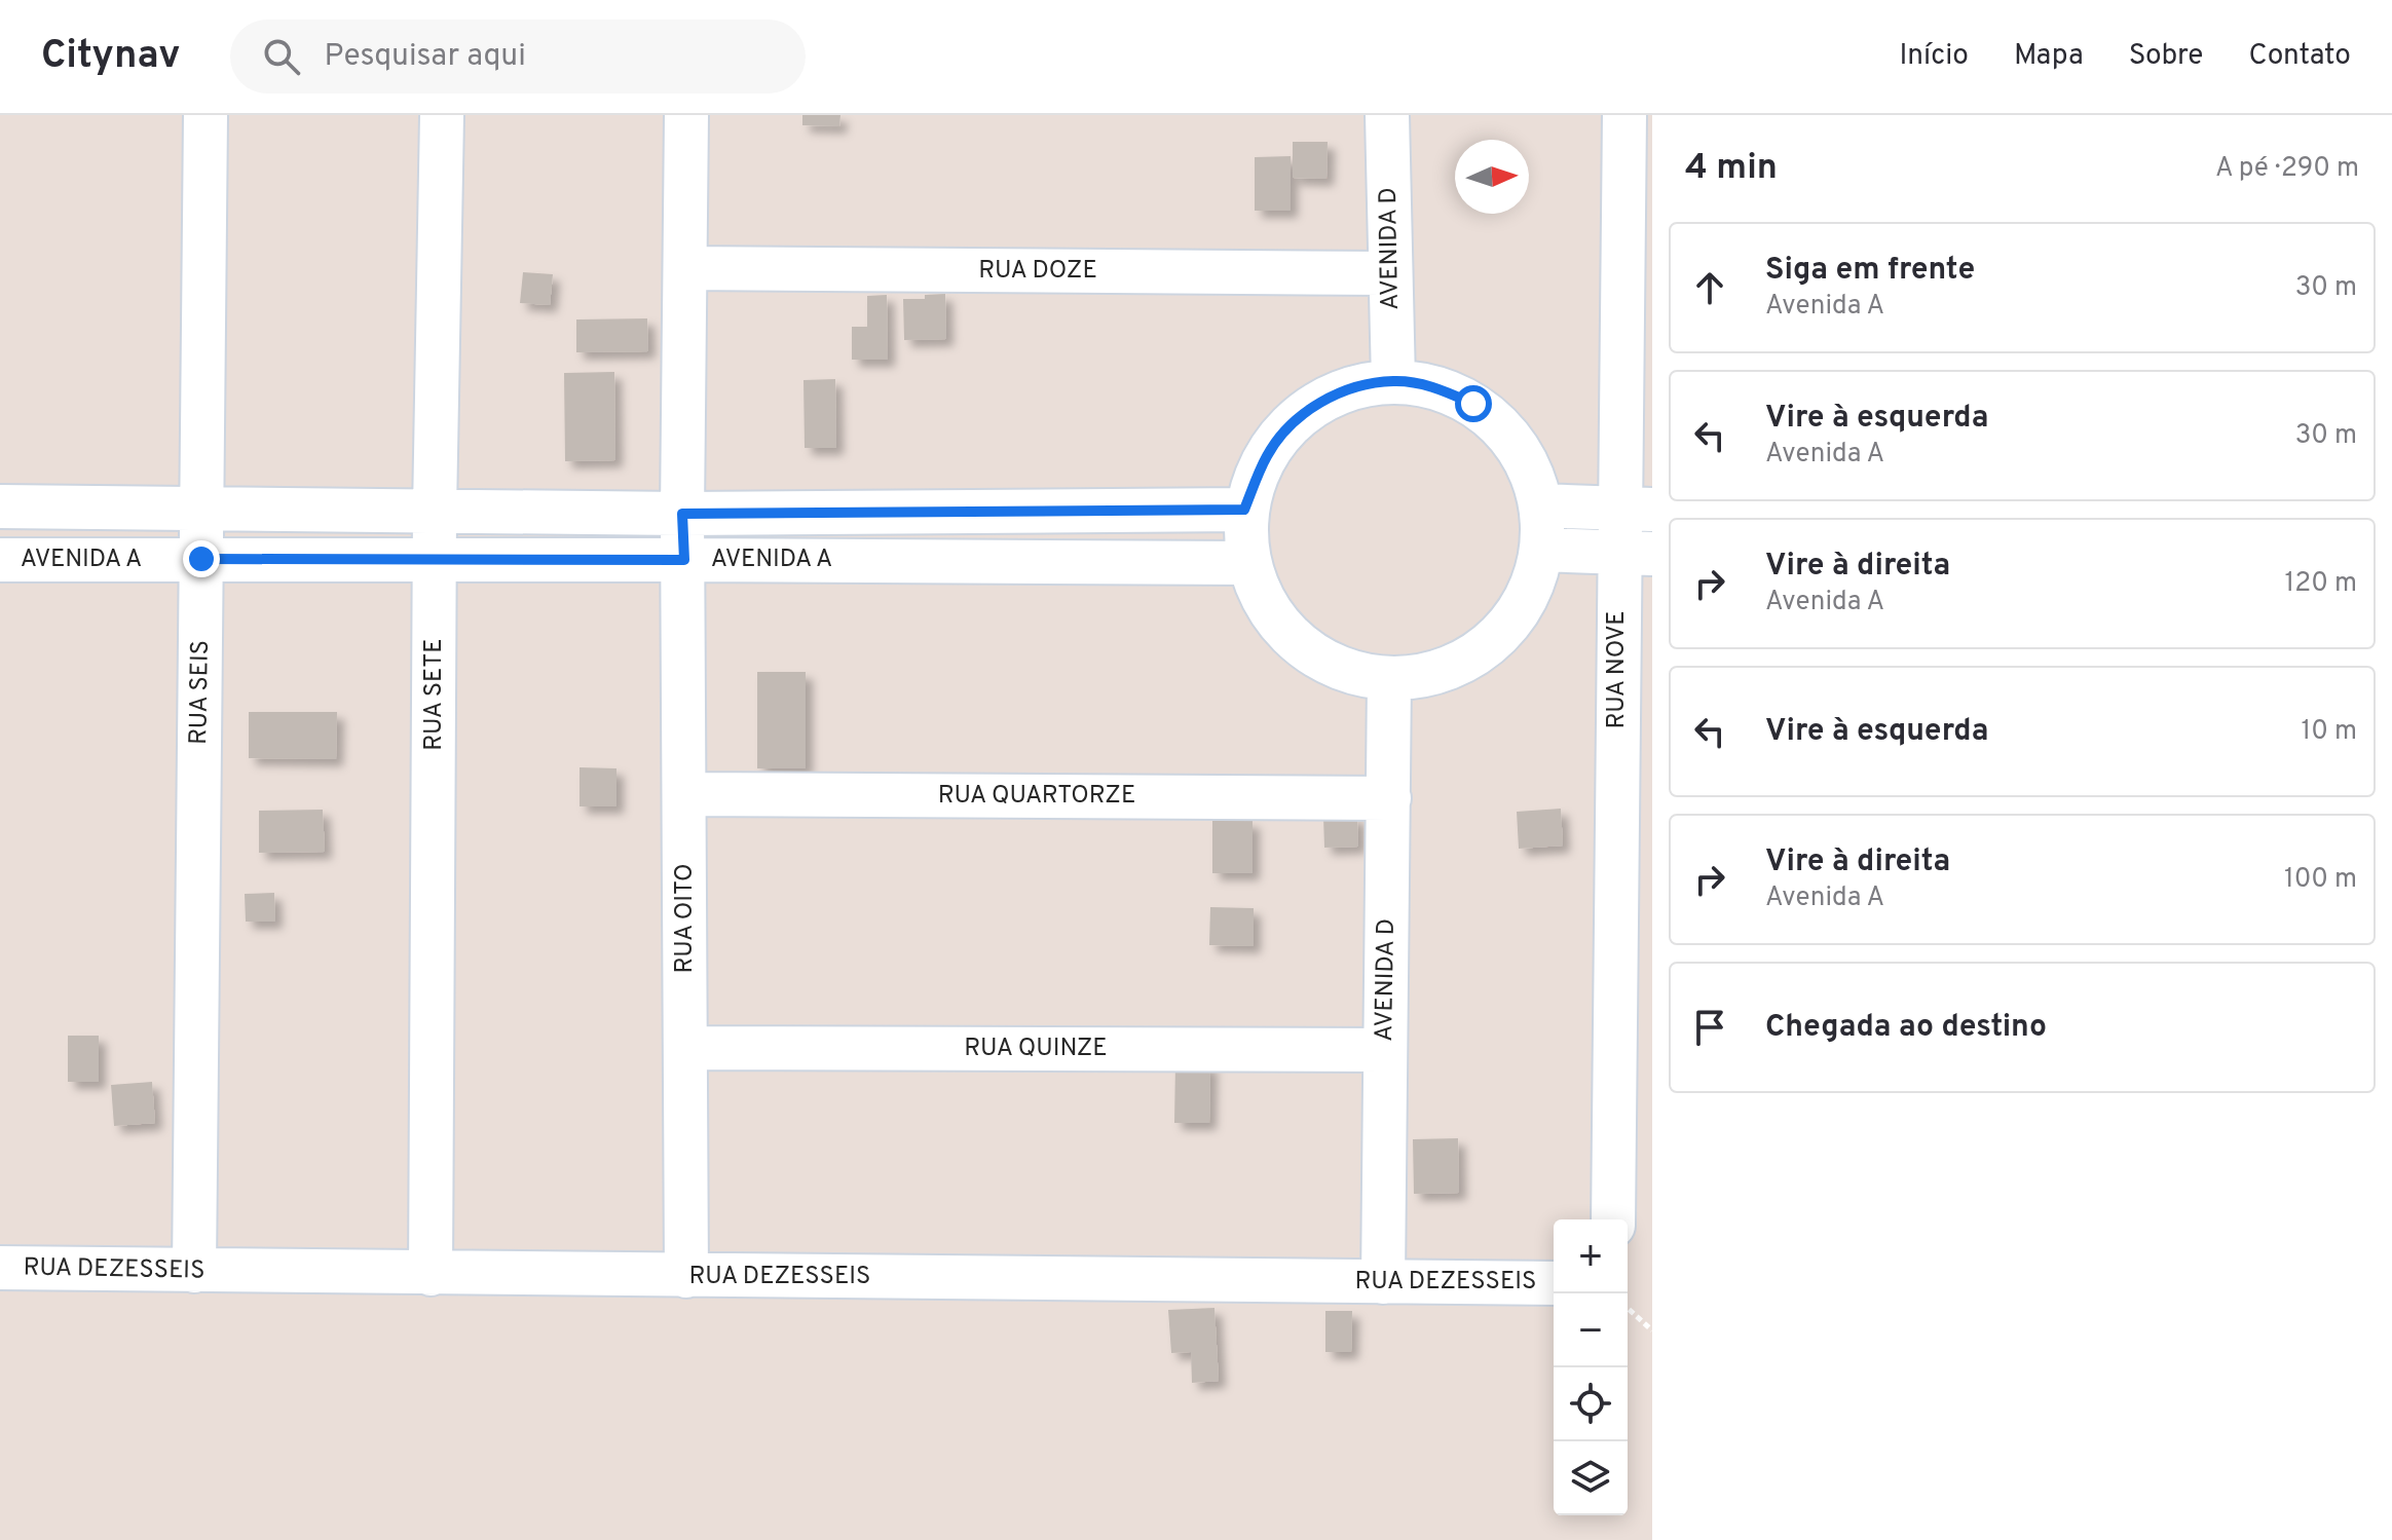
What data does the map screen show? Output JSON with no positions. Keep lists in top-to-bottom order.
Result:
{
  "streets": {
    "street": [
      "AVENIDA D",
      "RUA DOZE",
      "AVENIDA A",
      "RUA NOVE",
      "RUA SEIS",
      "RUA SETE",
      "RUA QUARTORZE",
      "RUA OITO",
      "RUA QUINZE",
      "RUA DEZESSEIS"
    ]
  },
  "crossings": [
    ["AVENIDA D", "RUA DOZE"],
    ["AVENIDA D", "RUA QUARTORZE"],
    ["AVENIDA D", "RUA QUINZE"],
    ["AVENIDA D", "RUA DEZESSEIS"],
    ["RUA DOZE", "RUA OITO"],
    ["AVENIDA A", "RUA SEIS"],
    ["AVENIDA A", "RUA SETE"],
    ["AVENIDA A", "RUA OITO"],
    ["RUA SEIS", "RUA DEZESSEIS"],
    ["RUA SETE", "RUA DEZESSEIS"],
    ["RUA QUARTORZE", "RUA OITO"],
    ["RUA OITO", "RUA QUINZE"],
    ["RUA OITO", "RUA DEZESSEIS"]
  ],
  "north": "right",
  "page": {
    "header": "Citynav",
    "search": "Pesquisar aqui",
    "nav": [
      "Início",
      "Mapa",
      "Sobre",
      "Contato"
    ],
    "heading": ["4 min", "A pé · 290 m"],
    "list": [
      ["Siga em frente", "Avenida A", "30 m"],
      ["Vire à esquerda", "Avenida A", "30 m"],
      ["Vire à direita", "Avenida A", "120 m"],
      ["Vire à esquerda", "10 m"],
      ["Vire à direita", "Avenida A", "100 m"],
      "Chegada ao destino"
    ],
    "map_buttons": ["+", "−"]
  }
}
